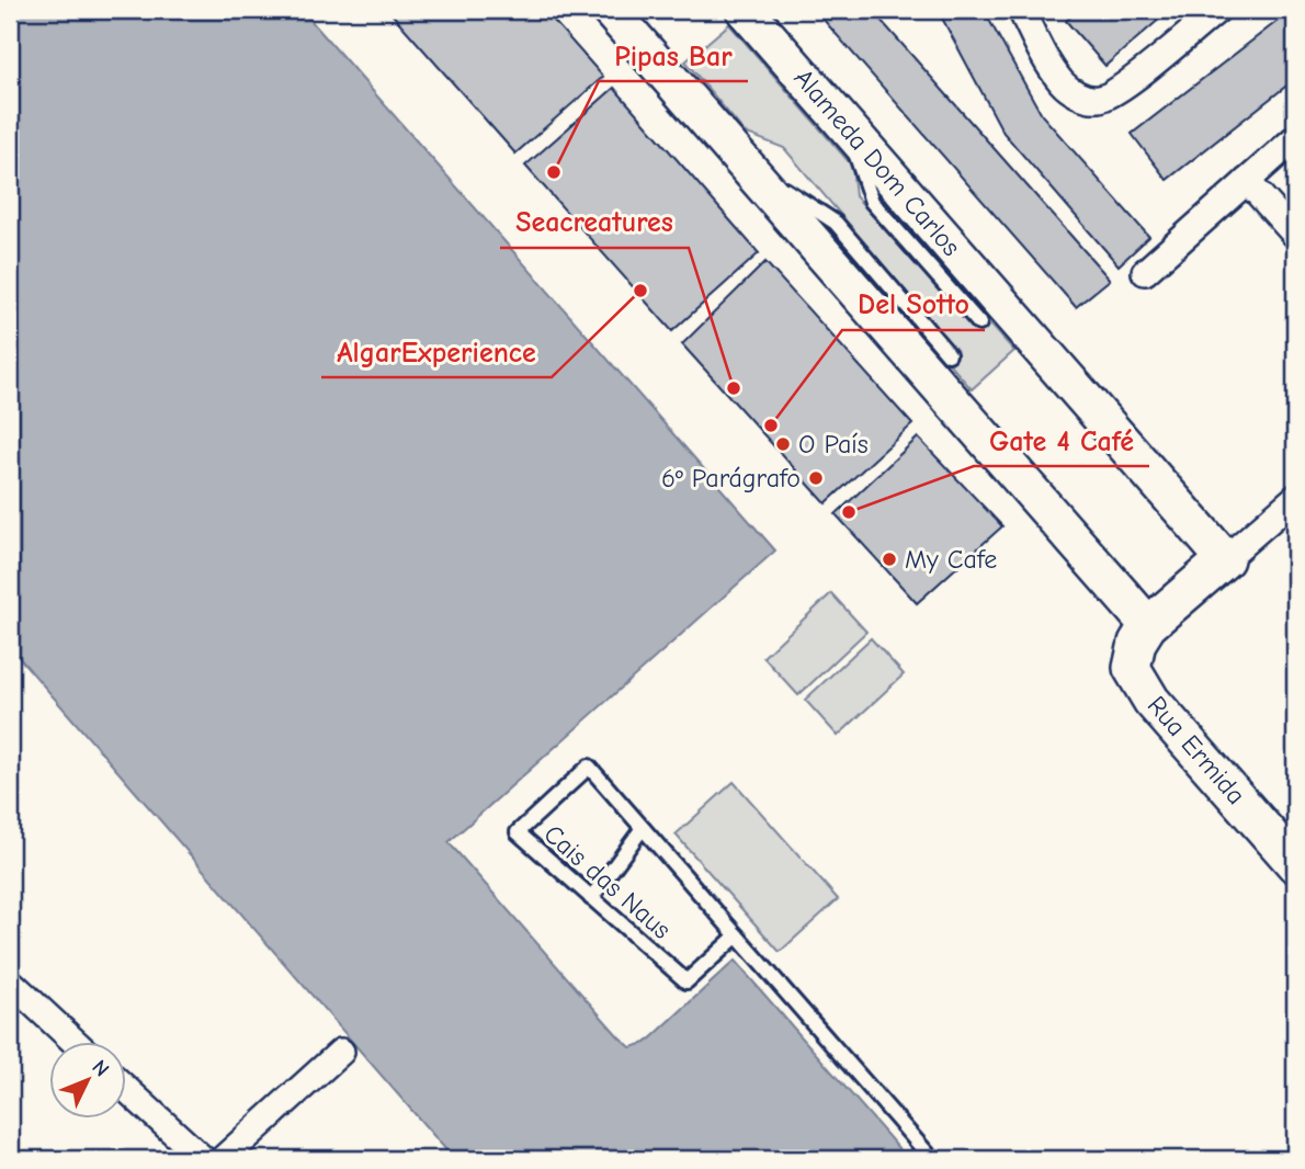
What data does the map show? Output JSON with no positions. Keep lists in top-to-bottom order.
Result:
{
  "streets": {
    "street": ["Alameda Dom Carlos", "Rua Ermida"],
    "lane": ["Cais das Naus"]
  },
  "places": [
    "Pipas Bar",
    "AlgarExperience",
    "Seacreatures",
    "Del Sotto",
    "O País",
    "6º Parágrafo",
    "Gate 4 Café",
    "My Cafe"
  ],
  "north": "top right"
}
